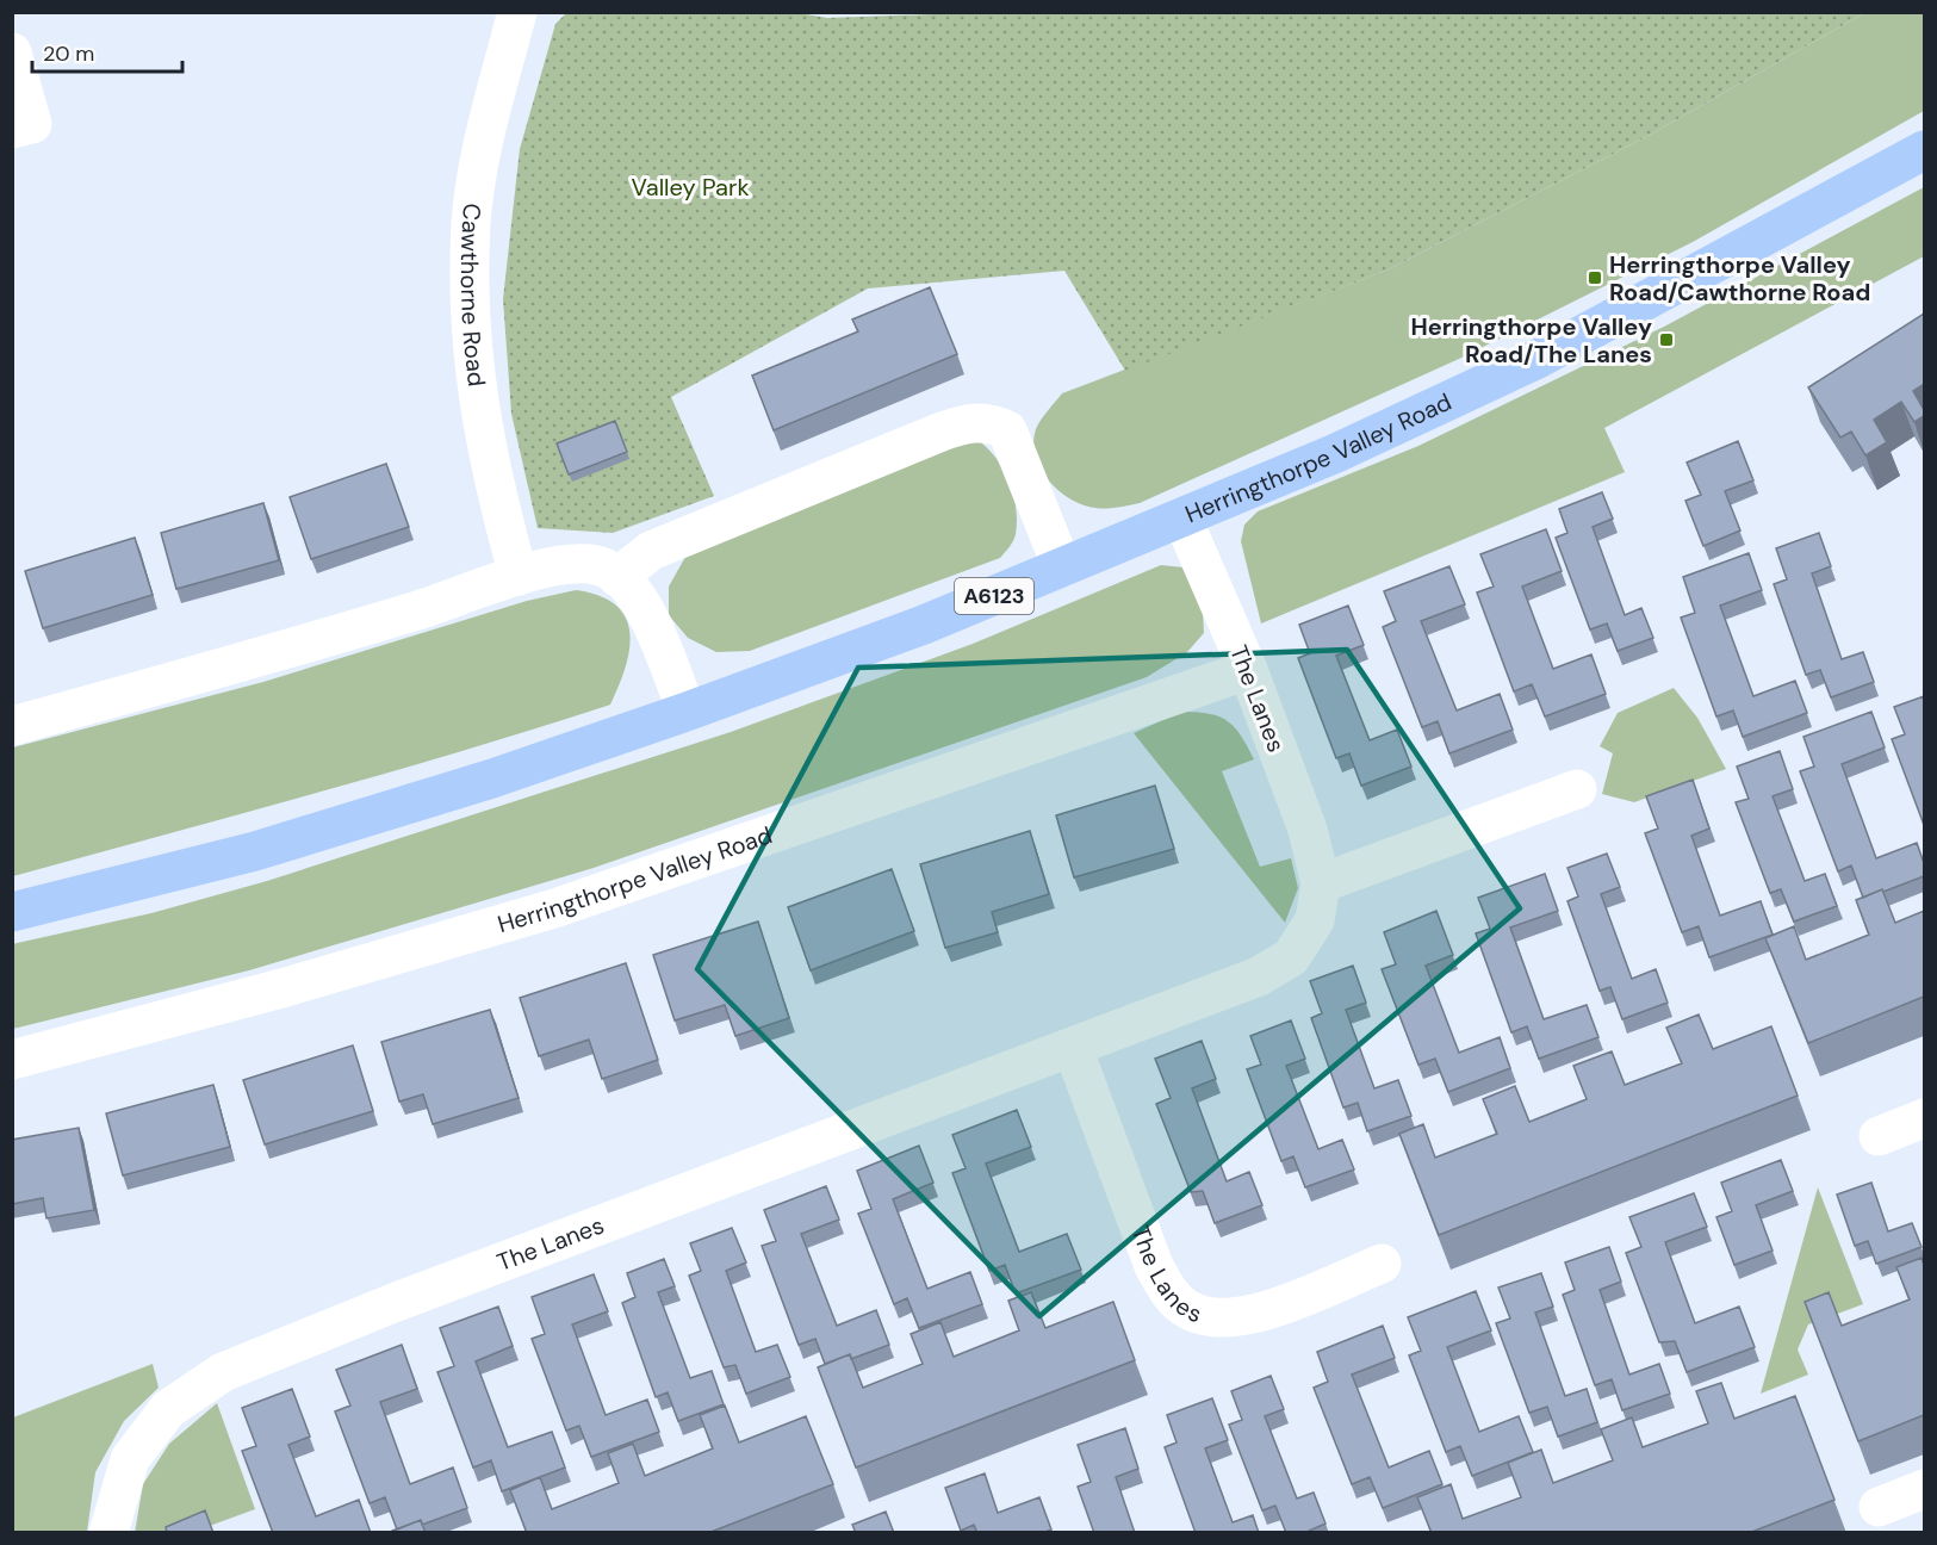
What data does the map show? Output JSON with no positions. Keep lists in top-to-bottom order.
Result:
{
  "streets": {
    "main road": ["Herringthorpe Valley Road", "A6123"],
    "street": ["Cawthorne Road", "The Lanes"]
  },
  "crossings": [
    ["Herringthorpe Valley Road", "The Lanes"]
  ],
  "parks": ["Valley Park"],
  "places": {
    "transit": ["Herringthorpe Valley Road/Cawthorne Road", "Herringthorpe Valley Road/The Lanes"]
  },
  "scale_bar": "20 m"
}
